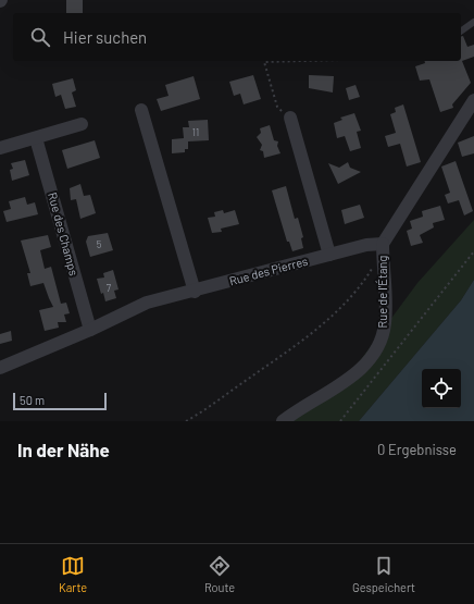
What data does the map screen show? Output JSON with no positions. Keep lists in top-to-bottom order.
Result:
{
  "streets": {
    "street": ["Rue des Champs", "Rue des Pierres", "Rue de l'Étang"]
  },
  "crossings": [
    ["Rue des Champs", "Rue des Pierres"],
    ["Rue des Pierres", "Rue de l'Étang"]
  ],
  "house_numbers": ["11", "5", "7"],
  "scale_bar": "50 m",
  "page": {
    "search": "Hier suchen",
    "scale": "50 m",
    "heading": ["In der Nähe", "0 Ergebnisse"],
    "nav": ["Karte", "Route", "Gespeichert"]
  }
}
